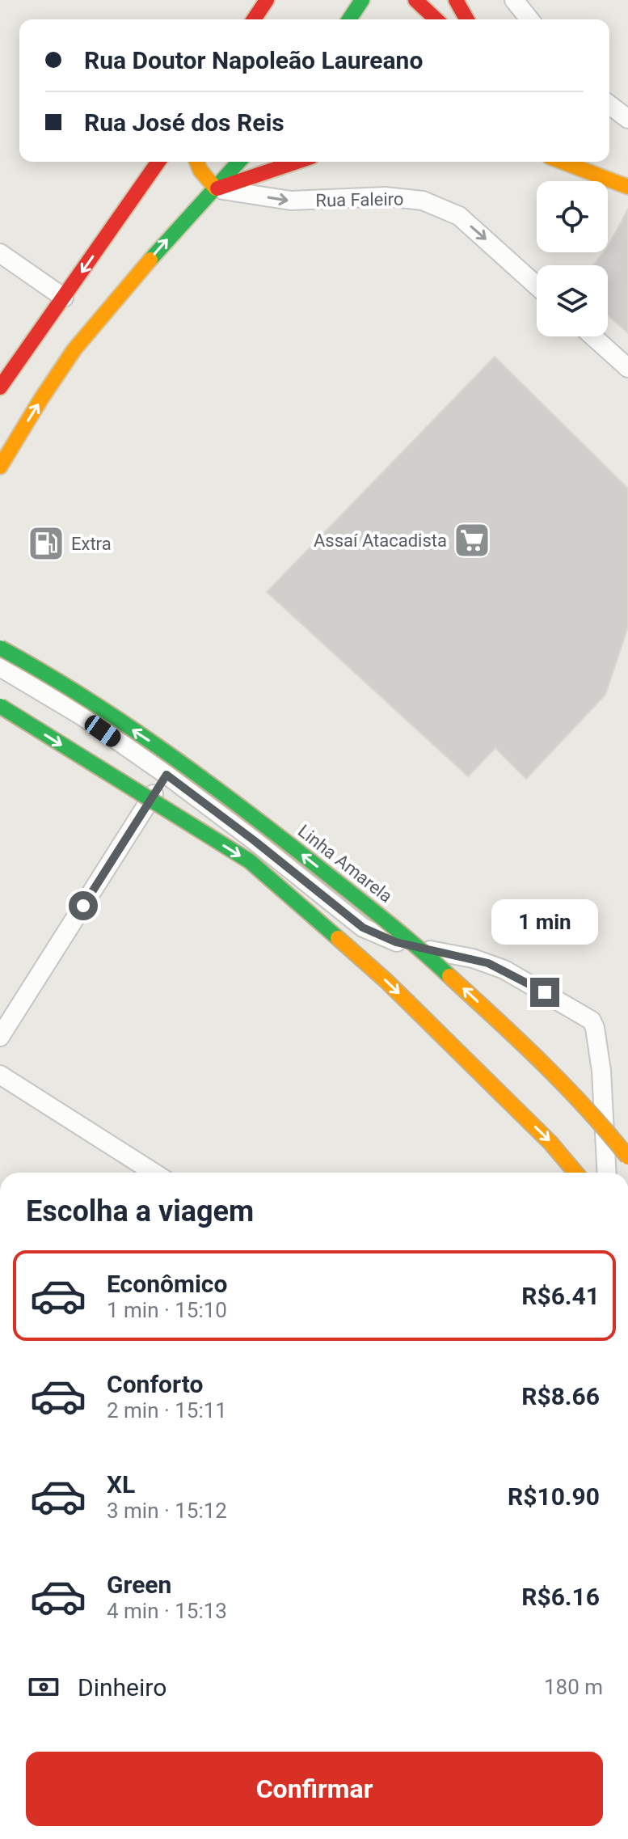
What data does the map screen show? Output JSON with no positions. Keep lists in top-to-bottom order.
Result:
{
  "streets": {
    "main road": ["Linha Amarela"],
    "street": ["Rua Faleiro"]
  },
  "one_way": ["Rua Faleiro"],
  "places": {
    "supermarket": ["Assaí Atacadista"],
    "fuel station": ["Extra"]
  },
  "page": {
    "banner": ["Rua Doutor Napoleão Laureano", "Rua José dos Reis"],
    "bubble": "1 min",
    "heading": "Escolha a viagem",
    "list": [
      {
        "name": "Econômico",
        "note": "1 min · 15:10",
        "value": "R$6.41"
      },
      {
        "name": "Conforto",
        "note": "2 min · 15:11",
        "value": "R$8.66"
      },
      {
        "name": "XL",
        "note": "3 min · 15:12",
        "value": "R$10.90"
      },
      {
        "name": "Green",
        "note": "4 min · 15:13",
        "value": "R$6.16"
      }
    ],
    "pay": ["Dinheiro", "180 m"],
    "buttons": "Confirmar"
  }
}
